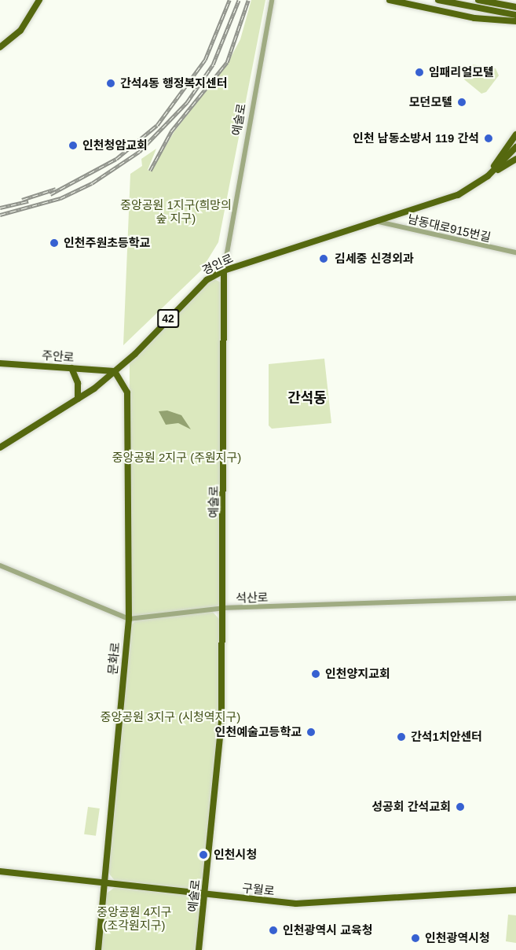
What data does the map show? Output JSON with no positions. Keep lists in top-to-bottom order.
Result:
{
  "streets": {
    "main road": [
      "예술로",
      "경인로",
      "42",
      "주안로",
      "문화로",
      "구월로"
    ],
    "street": ["남동대로915번길", "석산로"]
  },
  "crossings": [
    ["예술로", "경인로"],
    ["예술로", "석산로"],
    ["예술로", "구월로"],
    ["남동대로915번길", "경인로"],
    ["경인로", "주안로"],
    ["경인로", "문화로"],
    ["주안로", "문화로"],
    ["석산로", "문화로"],
    ["문화로", "구월로"]
  ],
  "districts": ["간석동"],
  "parks": [
    "중앙공원 1지구(희망의 숲 지구)",
    "중앙공원 2지구 (주원지구)",
    "중앙공원 3지구 (시청역지구)",
    "중앙공원 4지구 (조각원지구)"
  ],
  "places": [
    "임패리얼모텔",
    "간석4동 행정복지센터",
    "모던모텔",
    "인천 남동소방서 119 간석",
    "인천청암교회",
    "인천주원초등학교",
    "김세중 신경외과",
    "인천양지교회",
    "인천예술고등학교",
    "간석1치안센터",
    "성공회 간석교회",
    "인천시청",
    "인천광역시 교육청",
    "인천광역시청"
  ]
}
